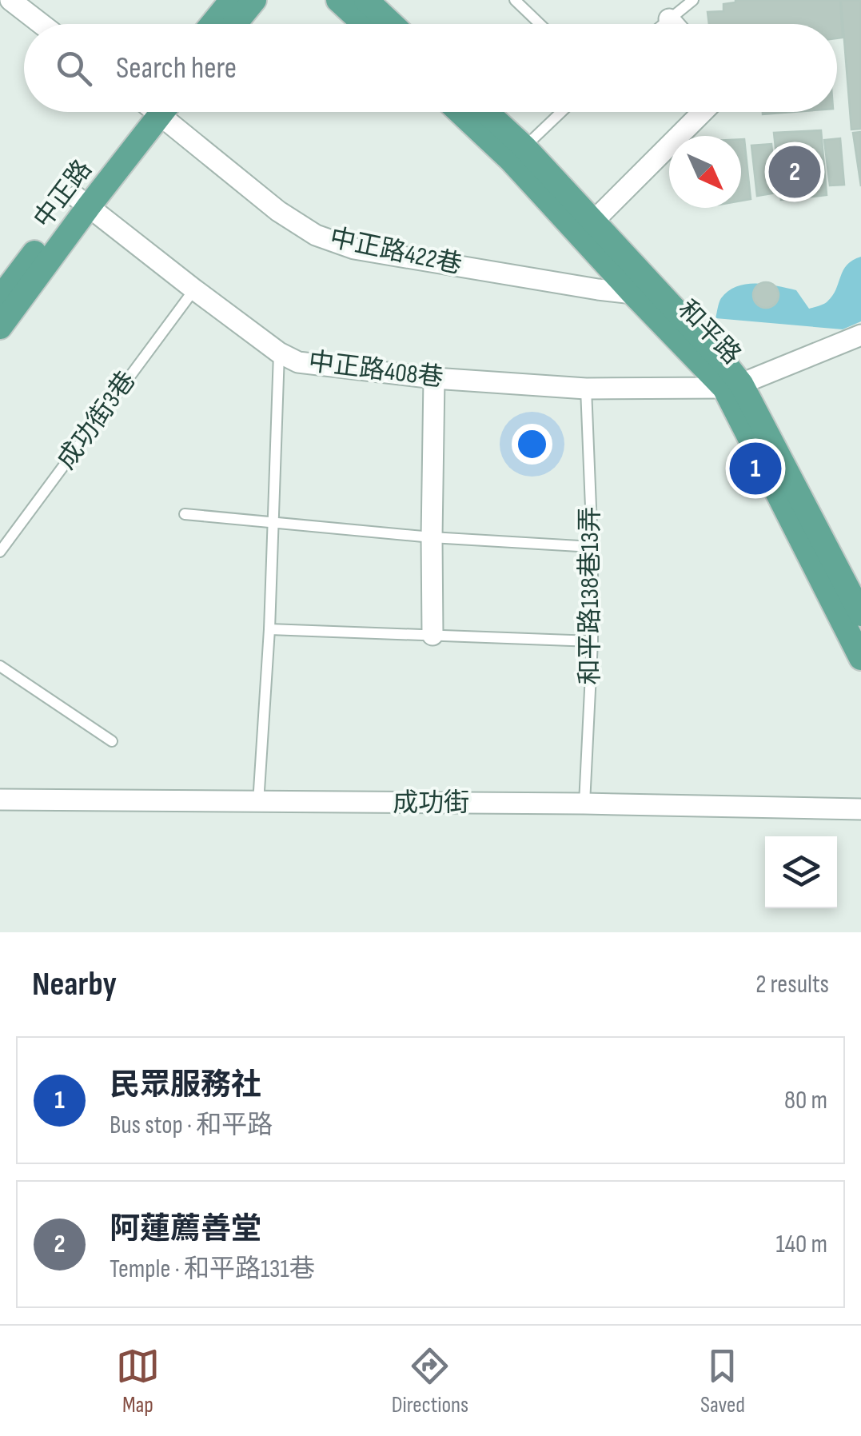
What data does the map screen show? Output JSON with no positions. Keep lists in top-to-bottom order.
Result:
{
  "streets": {
    "main road": ["中正路", "和平路"],
    "street": ["中正路422巷", "中正路408巷", "成功街"],
    "lane": ["成功街3巷", "和平路138巷13弄"]
  },
  "crossings": [
    ["中正路", "中正路408巷"],
    ["中正路422巷", "和平路"],
    ["和平路", "中正路408巷"],
    ["中正路408巷", "成功街3巷"],
    ["中正路408巷", "和平路138巷13弄"],
    ["和平路138巷13弄", "成功街"]
  ],
  "north": "bottom right",
  "page": {
    "search": "Search here",
    "pins": ["2", "1"],
    "heading": ["Nearby", "2 results"],
    "list": [
      {
        "mark": "1",
        "name": "民眾服務社",
        "note": "Bus stop · 和平路",
        "value": "80 m"
      },
      {
        "mark": "2",
        "name": "阿蓮薦善堂",
        "note": "Temple · 和平路131巷",
        "value": "140 m"
      }
    ],
    "nav": ["Map", "Directions", "Saved"]
  }
}
